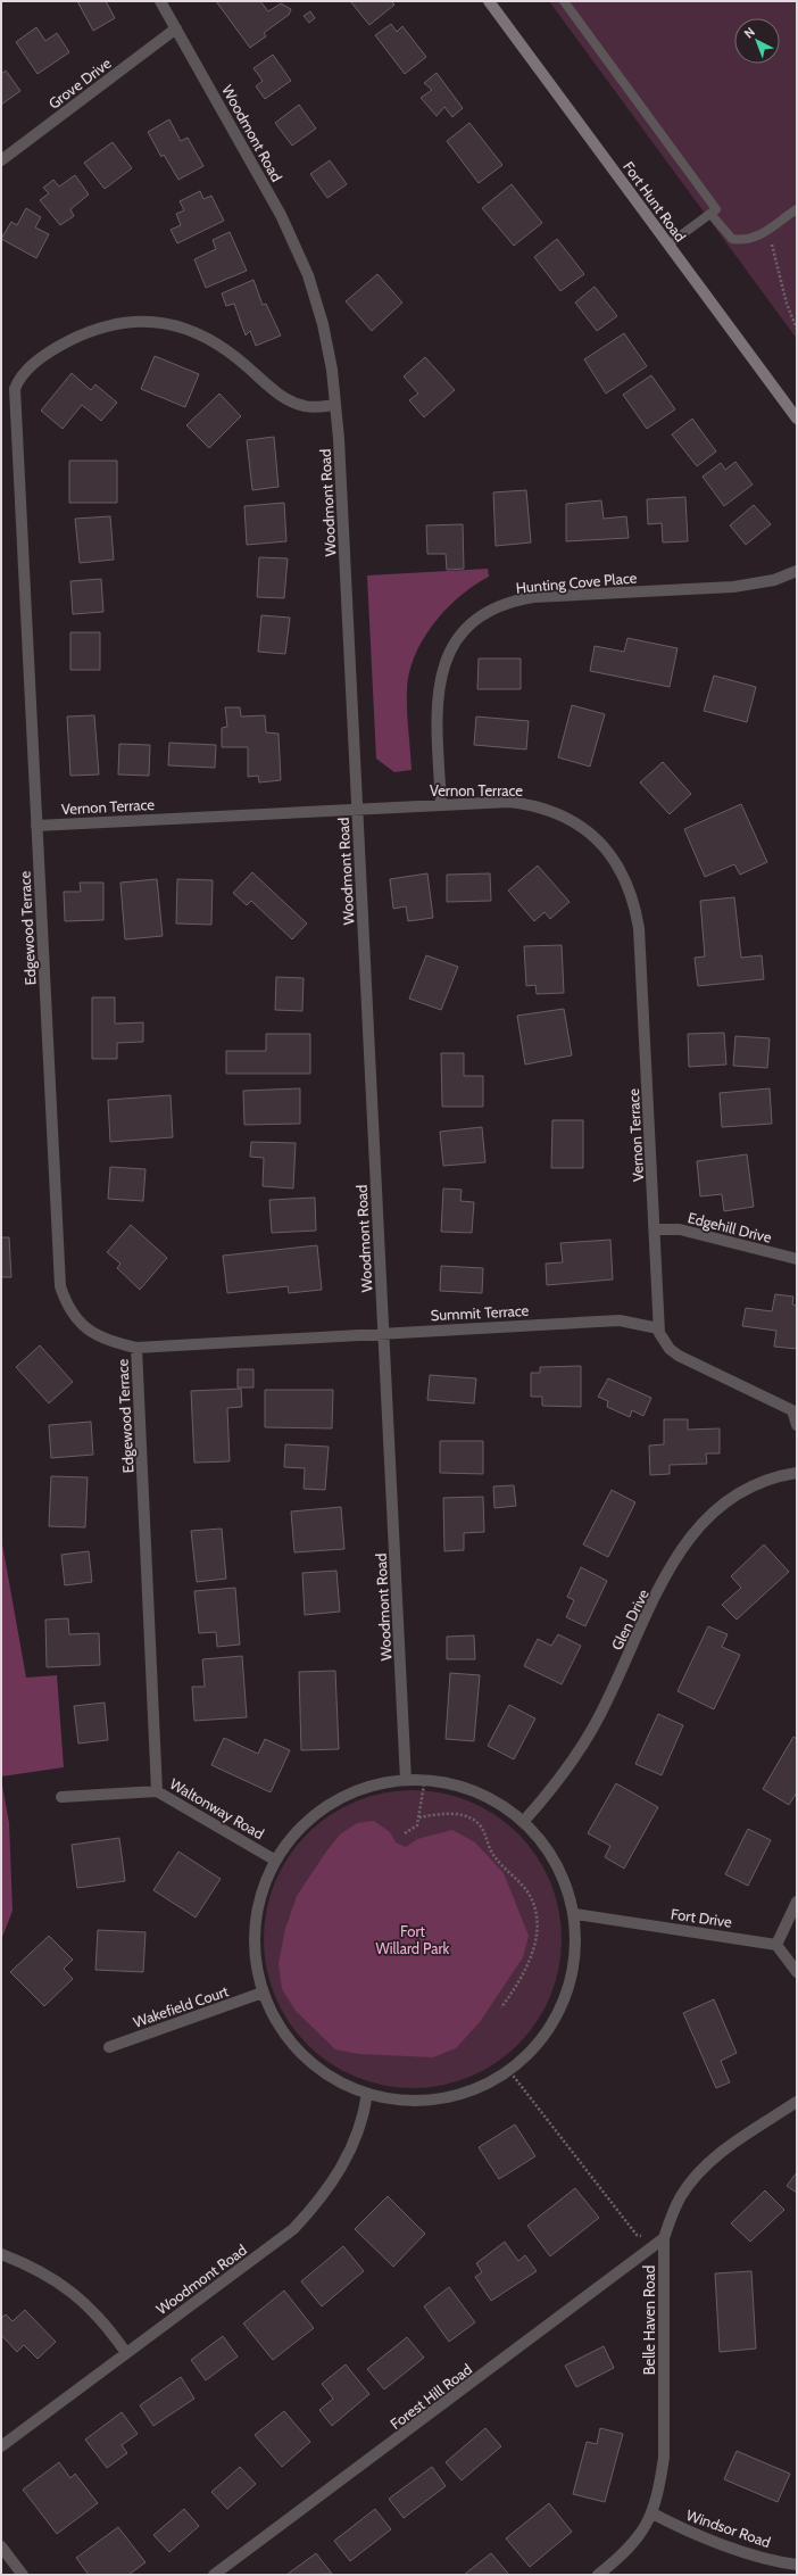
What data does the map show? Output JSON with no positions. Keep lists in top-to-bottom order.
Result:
{
  "streets": {
    "main road": ["Fort Hunt Road"],
    "street": [
      "Grove Drive",
      "Woodmont Road",
      "Hunting Cove Place",
      "Vernon Terrace",
      "Edgewood Terrace",
      "Edgehill Drive",
      "Summit Terrace",
      "Glen Drive",
      "Waltonway Road",
      "Fort Drive",
      "Wakefield Court",
      "Belle Haven Road",
      "Forest Hill Road",
      "Windsor Road"
    ]
  },
  "crossings": [
    ["Grove Drive", "Woodmont Road"],
    ["Woodmont Road", "Vernon Terrace"],
    ["Woodmont Road", "Edgewood Terrace"],
    ["Woodmont Road", "Summit Terrace"],
    ["Hunting Cove Place", "Vernon Terrace"],
    ["Vernon Terrace", "Edgewood Terrace"],
    ["Vernon Terrace", "Edgehill Drive"],
    ["Vernon Terrace", "Summit Terrace"],
    ["Edgewood Terrace", "Summit Terrace"],
    ["Edgewood Terrace", "Waltonway Road"],
    ["Belle Haven Road", "Forest Hill Road"],
    ["Belle Haven Road", "Windsor Road"]
  ],
  "parks": ["Fort Willard Park"],
  "north": "top left"
}
